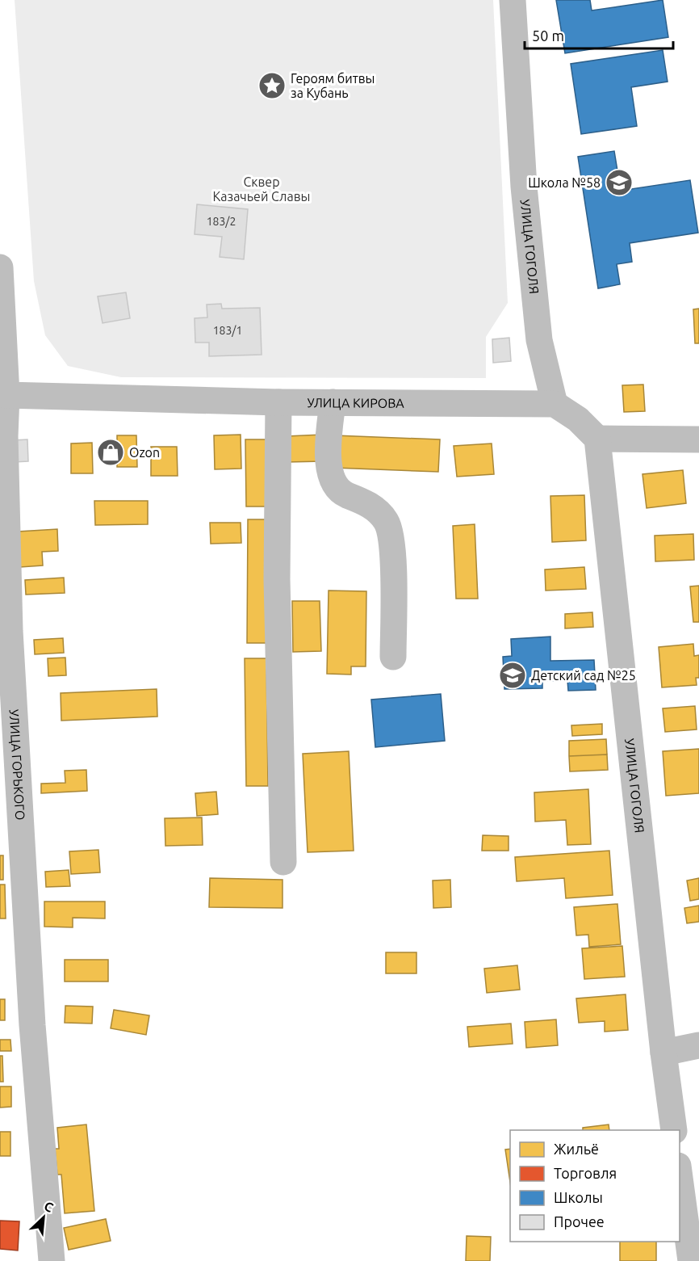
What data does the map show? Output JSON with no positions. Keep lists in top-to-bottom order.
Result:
{
  "streets": {
    "main road": ["УЛИЦА ГОГОЛЯ", "УЛИЦА КИРОВА", "УЛИЦА ГОРЬКОГО"]
  },
  "crossings": [
    ["УЛИЦА ГОГОЛЯ", "УЛИЦА КИРОВА"],
    ["УЛИЦА КИРОВА", "УЛИЦА ГОРЬКОГО"]
  ],
  "parks": ["Сквер Казачьей Славы"],
  "places": {
    "place": ["Героям битвы за Кубань"],
    "school or university": ["Школа №58", "Детский сад №25"],
    "shop": ["Ozon"]
  },
  "house_numbers": ["183/2", "183/1"],
  "legend": [
    "Жильё",
    "Торговля",
    "Школы",
    "Прочее"
  ],
  "scale_bar": "50 m",
  "north": "top right"
}
